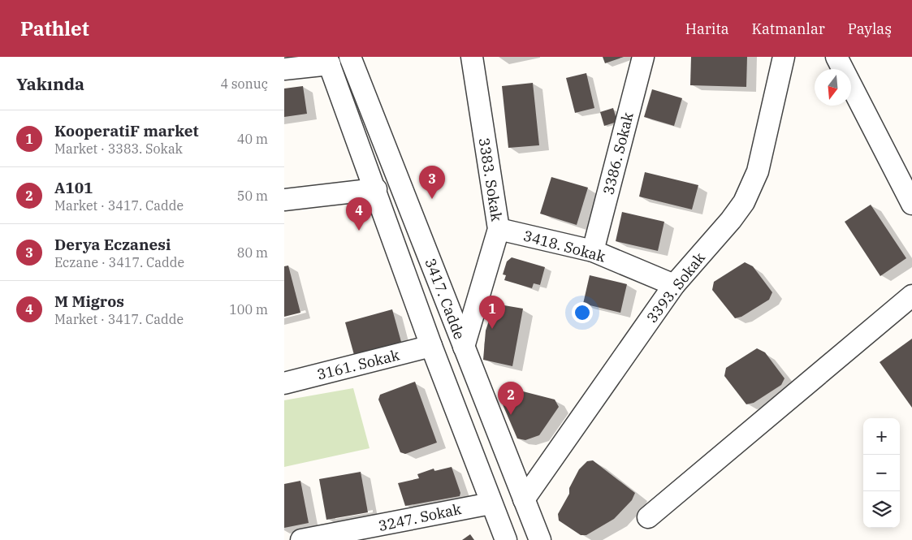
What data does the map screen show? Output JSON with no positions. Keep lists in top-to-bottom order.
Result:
{
  "streets": {
    "street": [
      "3386. Sokak",
      "3383. Sokak",
      "3418. Sokak",
      "3393. Sokak",
      "3417. Cadde",
      "3161. Sokak",
      "3247. Sokak"
    ]
  },
  "crossings": [
    ["3386. Sokak", "3418. Sokak"],
    ["3383. Sokak", "3418. Sokak"],
    ["3383. Sokak", "3417. Cadde"],
    ["3418. Sokak", "3393. Sokak"],
    ["3393. Sokak", "3417. Cadde"],
    ["3417. Cadde", "3161. Sokak"],
    ["3417. Cadde", "3247. Sokak"]
  ],
  "north": "bottom",
  "page": {
    "header": "Pathlet",
    "nav": ["Harita", "Katmanlar", "Paylaş"],
    "heading": ["Yakında", "4 sonuç"],
    "list": [
      {
        "mark": "1",
        "name": "KooperatiF market",
        "note": "Market · 3383. Sokak",
        "value": "40 m"
      },
      {
        "mark": "2",
        "name": "A101",
        "note": "Market · 3417. Cadde",
        "value": "50 m"
      },
      {
        "mark": "3",
        "name": "Derya Eczanesi",
        "note": "Eczane · 3417. Cadde",
        "value": "80 m"
      },
      {
        "mark": "4",
        "name": "M Migros",
        "note": "Market · 3417. Cadde",
        "value": "100 m"
      }
    ],
    "pins": [
      "3",
      "4",
      "1",
      "2"
    ],
    "map_buttons": ["+", "−"]
  }
}
